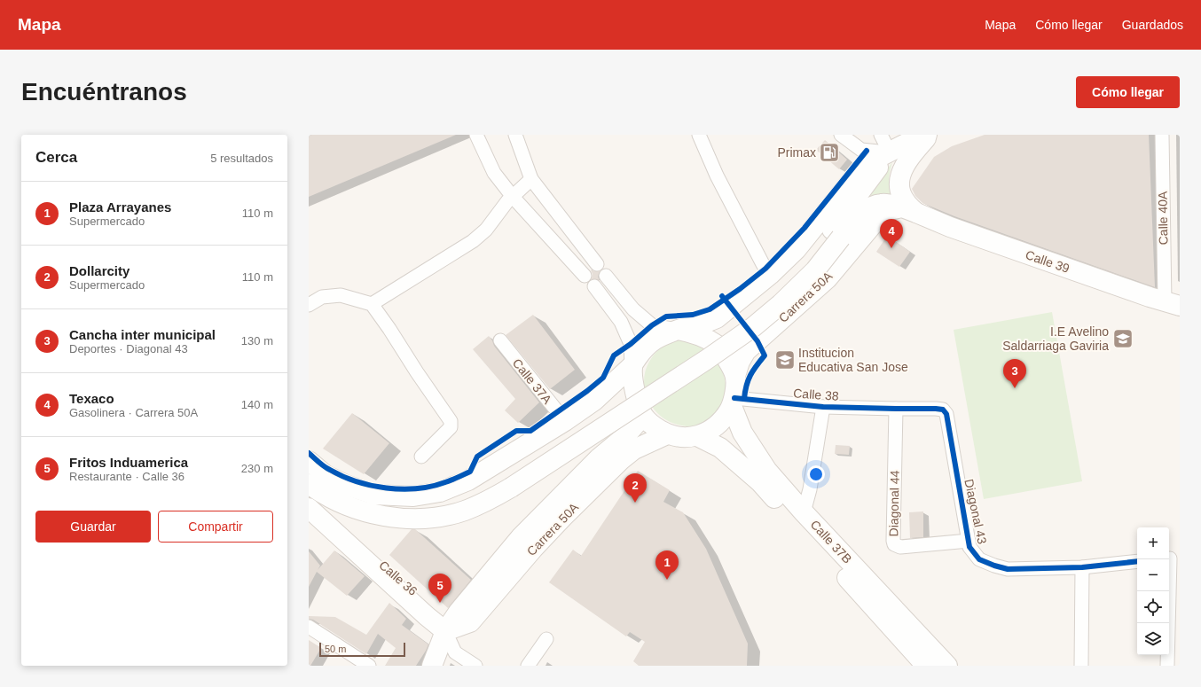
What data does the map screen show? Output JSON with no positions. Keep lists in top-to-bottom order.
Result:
{
  "streets": {
    "main road": [
      "Calle 39",
      "Carrera 50A",
      "Calle 37B",
      "Calle 36"
    ],
    "street": [
      "Calle 40A",
      "Calle 37A",
      "Calle 38",
      "Diagonal 44",
      "Diagonal 43"
    ]
  },
  "crossings": [
    ["Calle 40A", "Calle 39"],
    ["Calle 39", "Carrera 50A"],
    ["Carrera 50A", "Calle 38"],
    ["Carrera 50A", "Calle 37B"],
    ["Carrera 50A", "Calle 36"],
    ["Calle 38", "Diagonal 44"],
    ["Calle 38", "Diagonal 43"],
    ["Calle 38", "Calle 37B"],
    ["Diagonal 44", "Diagonal 43"]
  ],
  "places": {
    "fuel station": ["Primax"],
    "school or university": ["I.E Avelino Saldarriaga Gaviria", "Institucion Educativa San Jose"]
  },
  "scale_bar": "50 m",
  "page": {
    "header": "Mapa",
    "nav": ["Mapa", "Cómo llegar", "Guardados"],
    "buttons": [
      "Cómo llegar",
      ["Guardar", "Compartir"]
    ],
    "title": "Encuéntranos",
    "heading": ["Cerca", "5 resultados"],
    "list": [
      {
        "mark": "1",
        "name": "Plaza Arrayanes",
        "note": "Supermercado",
        "value": "110 m"
      },
      {
        "mark": "2",
        "name": "Dollarcity",
        "note": "Supermercado",
        "value": "110 m"
      },
      {
        "mark": "3",
        "name": "Cancha inter municipal",
        "note": "Deportes · Diagonal 43",
        "value": "130 m"
      },
      {
        "mark": "4",
        "name": "Texaco",
        "note": "Gasolinera · Carrera 50A",
        "value": "140 m"
      },
      {
        "mark": "5",
        "name": "Fritos Induamerica",
        "note": "Restaurante · Calle 36",
        "value": "230 m"
      }
    ],
    "pins": [
      "4",
      "3",
      "2",
      "1",
      "5"
    ],
    "map_buttons": ["+", "−"],
    "scale": "50 m"
  }
}
